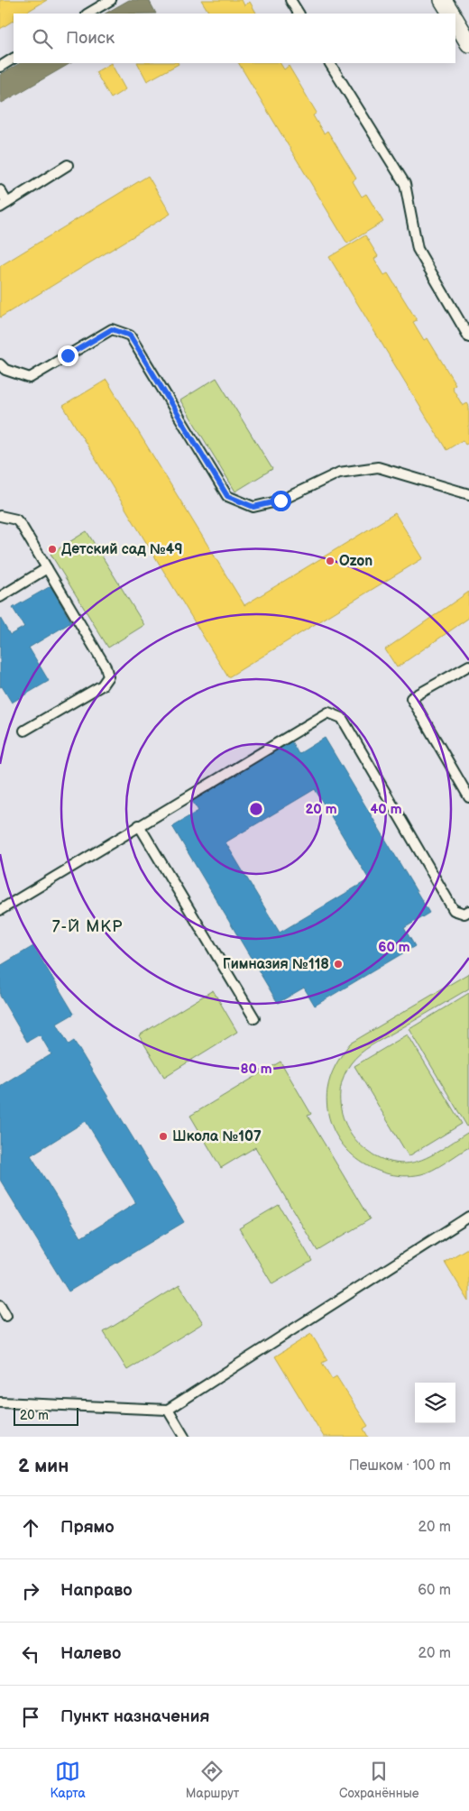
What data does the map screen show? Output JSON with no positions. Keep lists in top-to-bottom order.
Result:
{
  "districts": ["7-Й МКР"],
  "places": [
    "Детский сад №49",
    "Ozon",
    "Гимназия №118",
    "Школа №107"
  ],
  "scale_bar": "20 m",
  "page": {
    "search": "Поиск",
    "scale": "20 m",
    "heading": ["2 мин", "Пешком · 100 m"],
    "list": [
      ["Прямо", "20 m"],
      ["Направо", "60 m"],
      ["Налево", "20 m"],
      "Пункт назначения"
    ],
    "nav": ["Карта", "Маршрут", "Сохранённые"]
  },
  "rings": [
    "20 m",
    "40 m",
    "60 m",
    "80 m"
  ]
}
